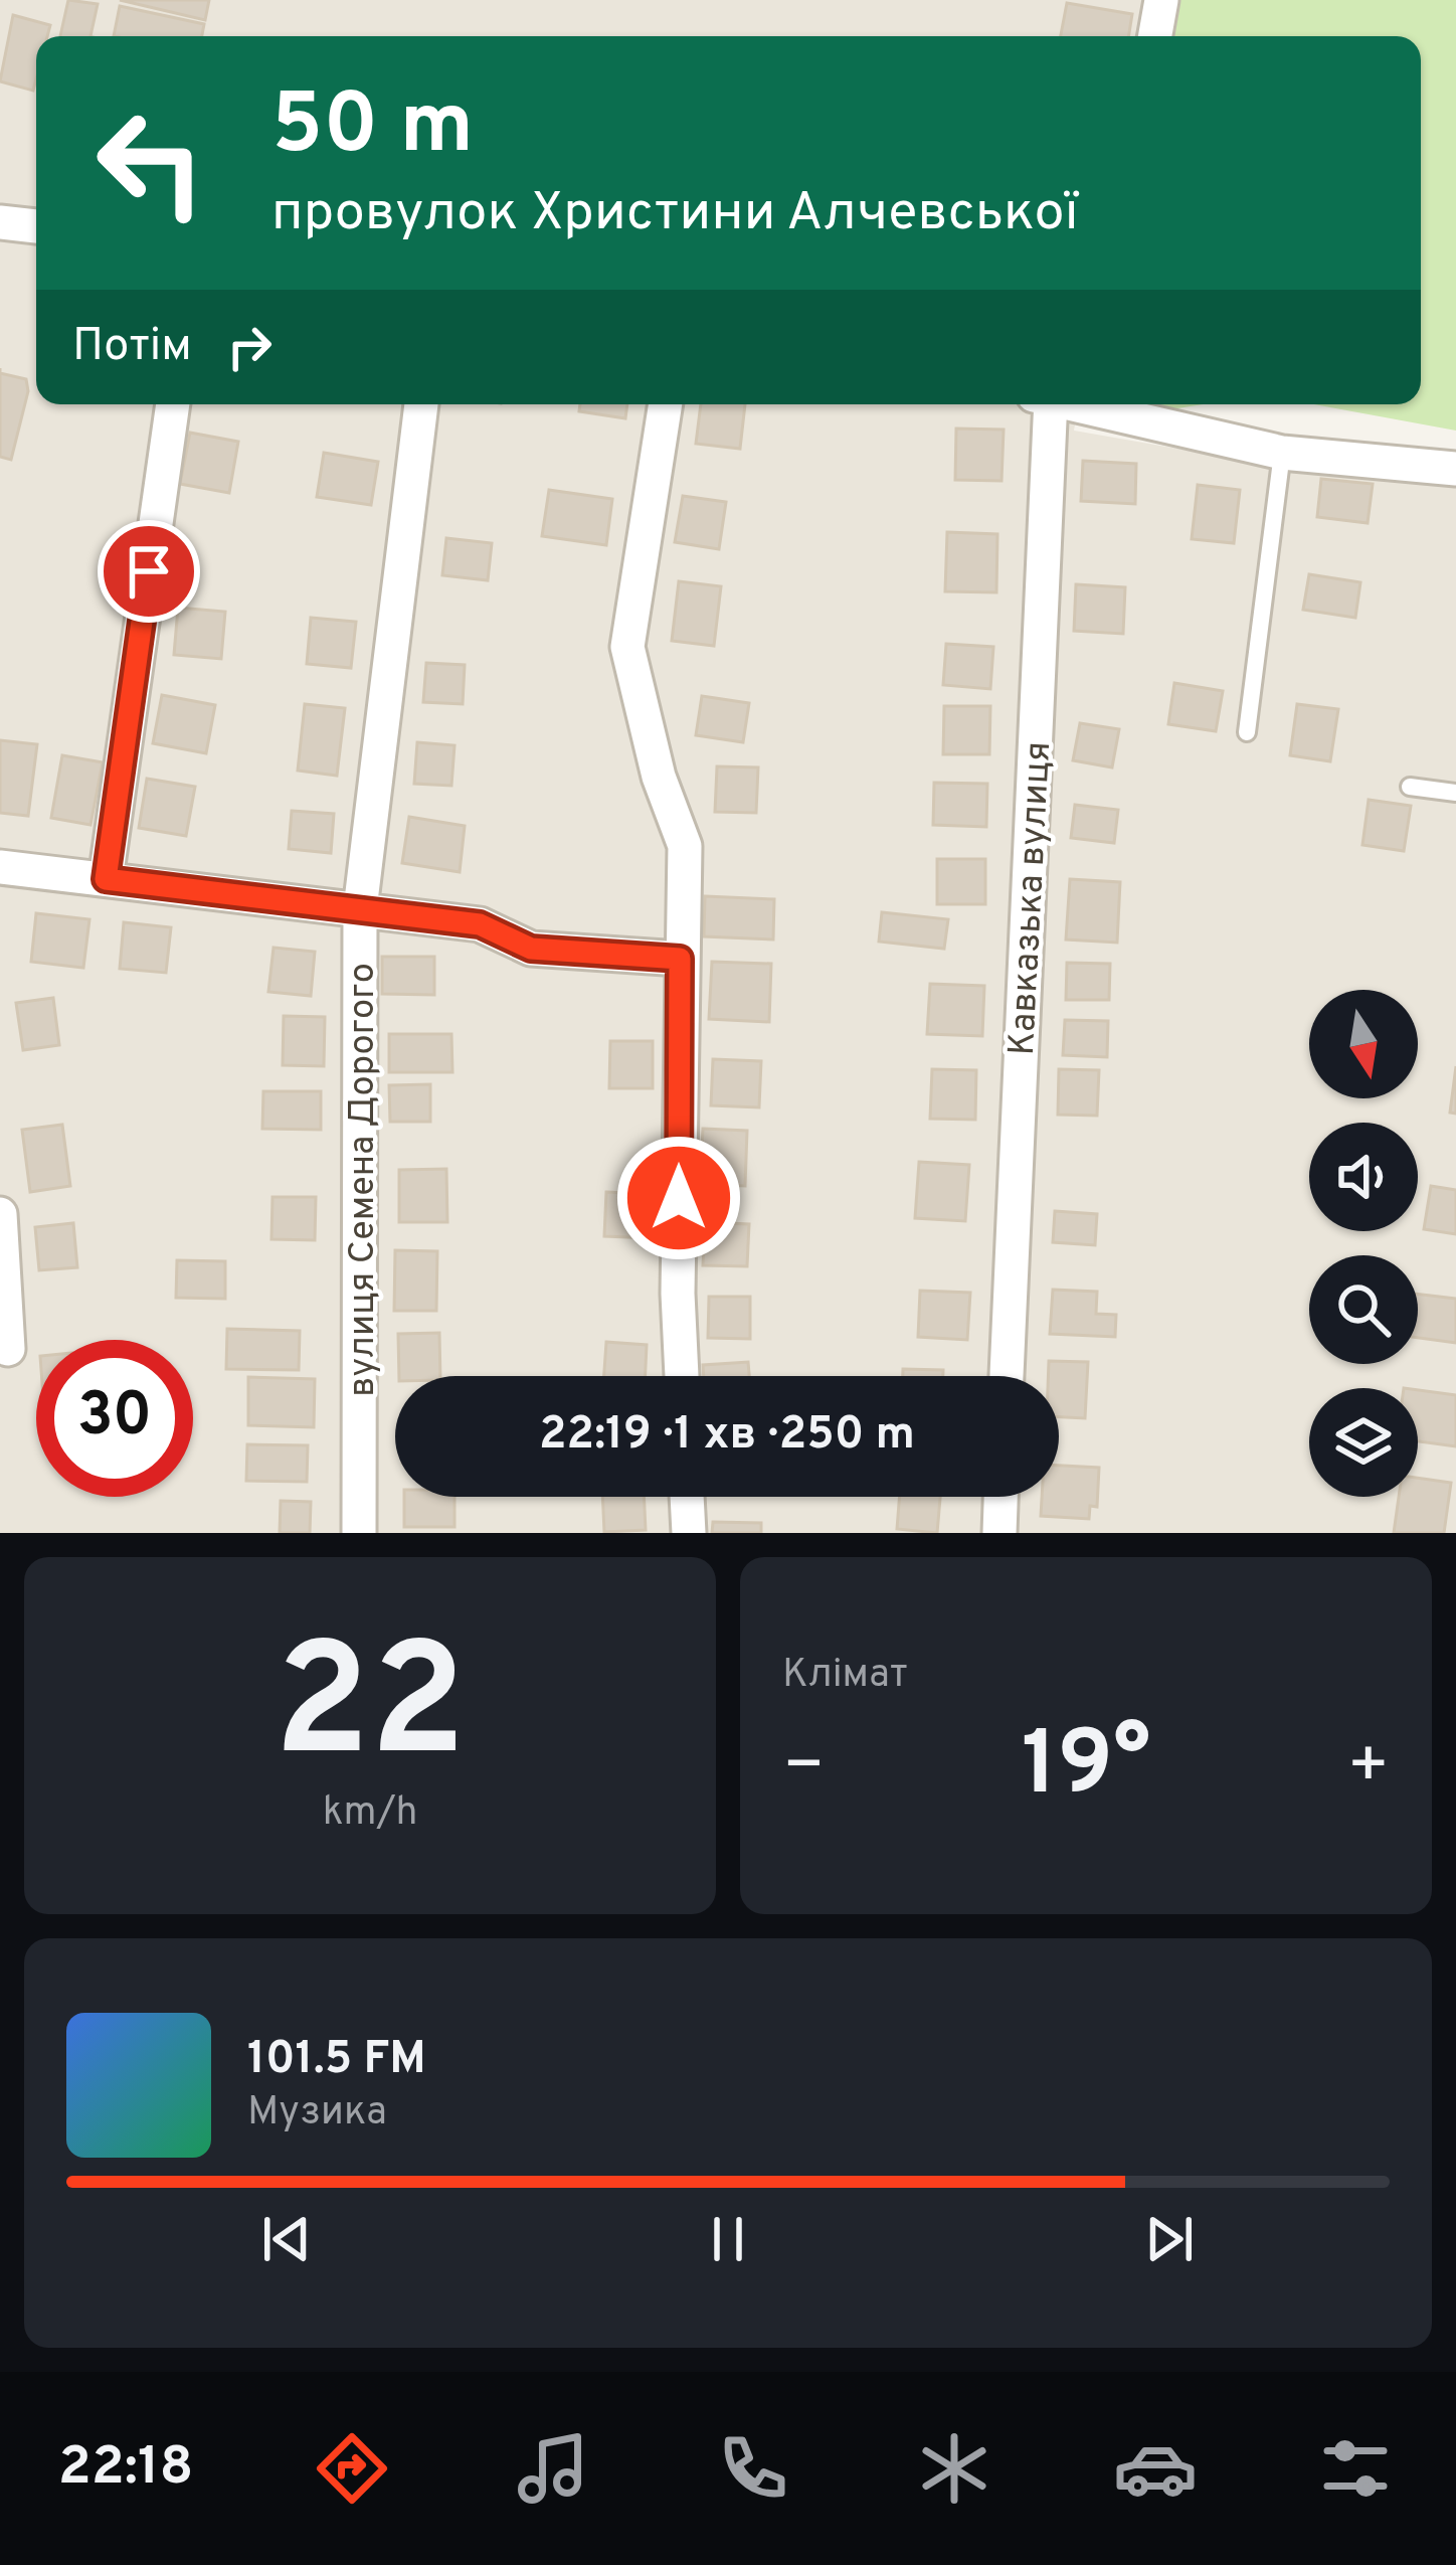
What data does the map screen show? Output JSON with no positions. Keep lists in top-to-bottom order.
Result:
{
  "streets": {
    "street": ["Кавказька вулиця", "вулиця Семена Дорогого"]
  },
  "north": "bottom",
  "page": {
    "turn": ["50 m", "провулок Христини Алчевської"],
    "then": "Потім",
    "limit": "30",
    "trip": "22:19 · 1 хв · 250 m",
    "tile": [
      ["22", "km/h"],
      "Клімат"
    ],
    "heat": ["−", "19°", "+"],
    "song": ["101.5 FM", "Музика"],
    "tabs": "22:18"
  }
}
